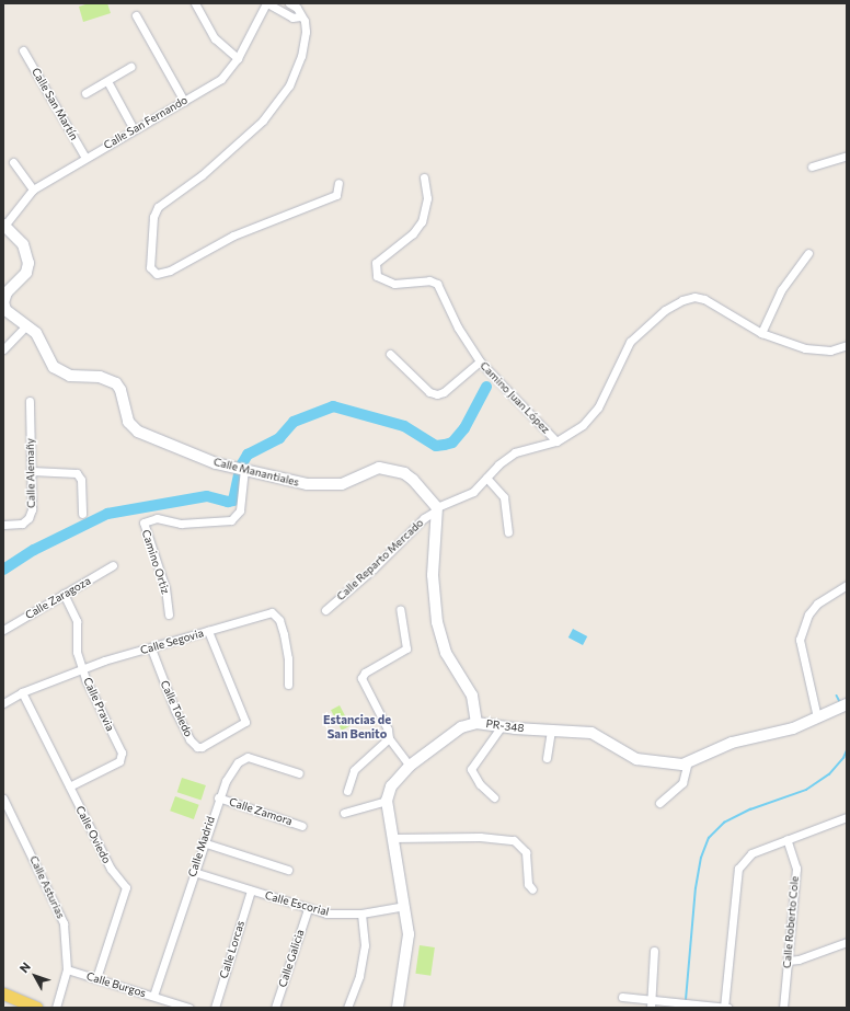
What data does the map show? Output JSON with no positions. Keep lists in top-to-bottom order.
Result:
{
  "streets": {
    "street": [
      "Calle San Martín",
      "Calle San Fernando",
      "Camino Juan López",
      "Calle Manantiales",
      "Calle Alemañy",
      "Calle Reparto Mercado",
      "Camino Ortiz",
      "Calle Zaragoza",
      "Calle Segovia",
      "Calle Pravia",
      "Calle Toledo",
      "PR-348",
      "Calle Zamora",
      "Calle Oviedo",
      "Calle Madrid",
      "Calle Asturias",
      "Calle Escorial",
      "Calle Roberto Cole",
      "Calle Lorcas",
      "Calle Galicia",
      "Calle Burgos"
    ]
  },
  "crossings": [
    ["Calle San Martín", "Calle San Fernando"],
    ["Calle San Fernando", "Calle Manantiales"],
    ["Camino Juan López", "Calle Reparto Mercado"],
    ["Calle Manantiales", "Calle Reparto Mercado"],
    ["Calle Manantiales", "Camino Ortiz"],
    ["Calle Zaragoza", "Calle Pravia"],
    ["Calle Segovia", "Calle Pravia"],
    ["Calle Segovia", "Calle Toledo"],
    ["Calle Segovia", "Calle Oviedo"],
    ["Calle Pravia", "Calle Oviedo"],
    ["Calle Zamora", "Calle Madrid"],
    ["Calle Oviedo", "Calle Burgos"],
    ["Calle Madrid", "Calle Escorial"],
    ["Calle Madrid", "Calle Burgos"],
    ["Calle Asturias", "Calle Burgos"],
    ["Calle Escorial", "Calle Lorcas"],
    ["Calle Escorial", "Calle Galicia"]
  ],
  "districts": ["Estancias de San Benito"],
  "north": "top left"
}
